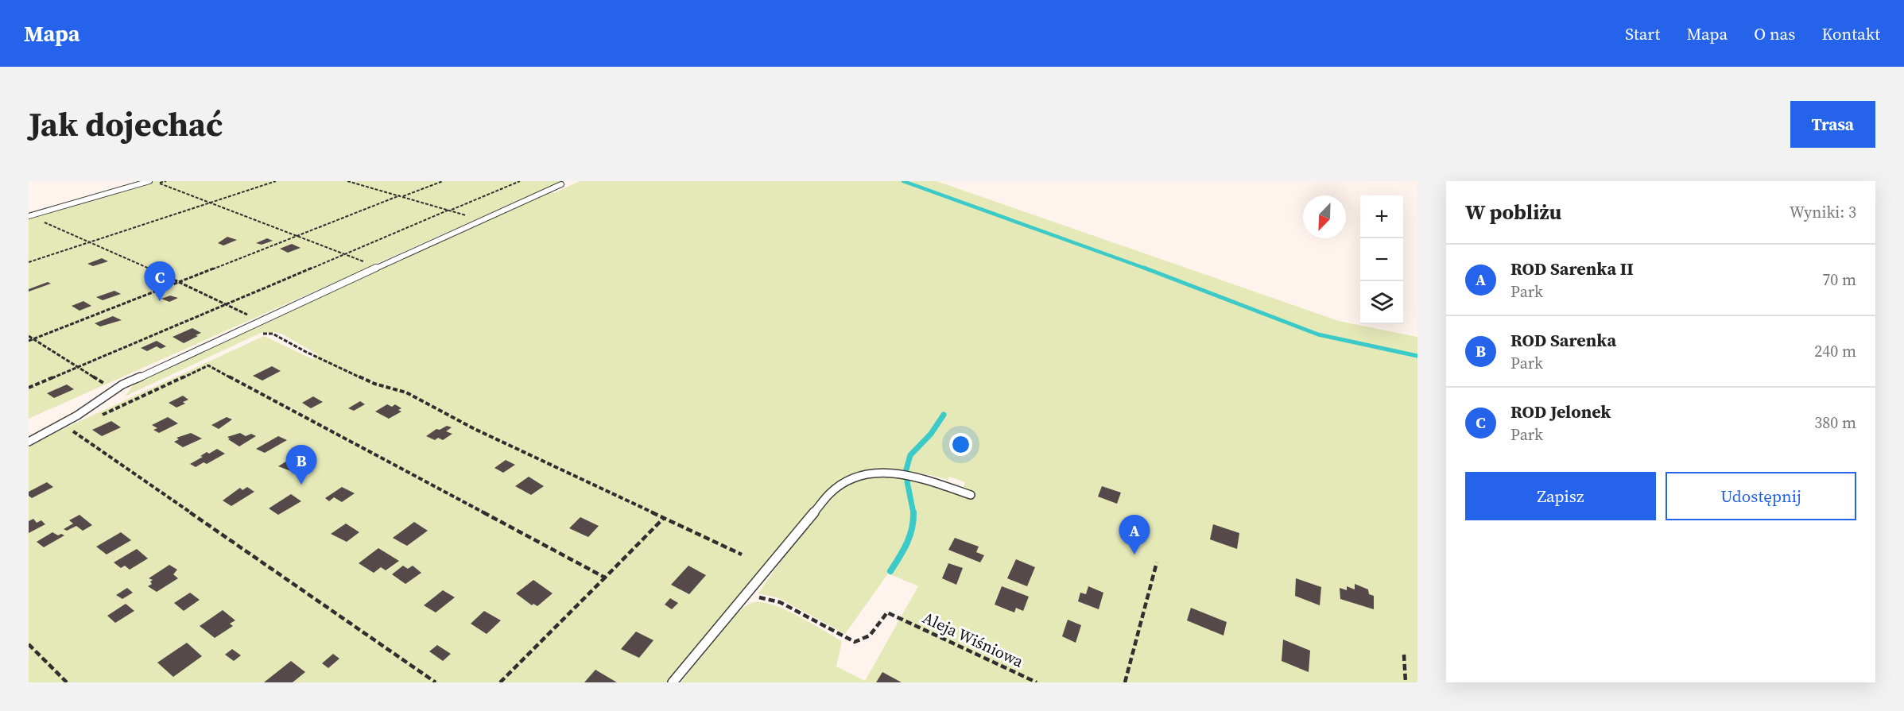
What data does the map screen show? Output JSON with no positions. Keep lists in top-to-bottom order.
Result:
{
  "streets": {
    "path": ["Aleja Wiśniowa"]
  },
  "north": "bottom left",
  "page": {
    "header": "Mapa",
    "nav": [
      "Start",
      "Mapa",
      "O nas",
      "Kontakt"
    ],
    "title": "Jak dojechać",
    "buttons": [
      "Trasa",
      ["Zapisz", "Udostępnij"]
    ],
    "heading": ["W pobliżu", "Wyniki: 3"],
    "map_buttons": ["+", "−"],
    "list": [
      {
        "mark": "A",
        "name": "ROD Sarenka II",
        "note": "Park",
        "value": "70 m"
      },
      {
        "mark": "B",
        "name": "ROD Sarenka",
        "note": "Park",
        "value": "240 m"
      },
      {
        "mark": "C",
        "name": "ROD Jelonek",
        "note": "Park",
        "value": "380 m"
      }
    ],
    "pins": ["C", "B", "A"]
  }
}
